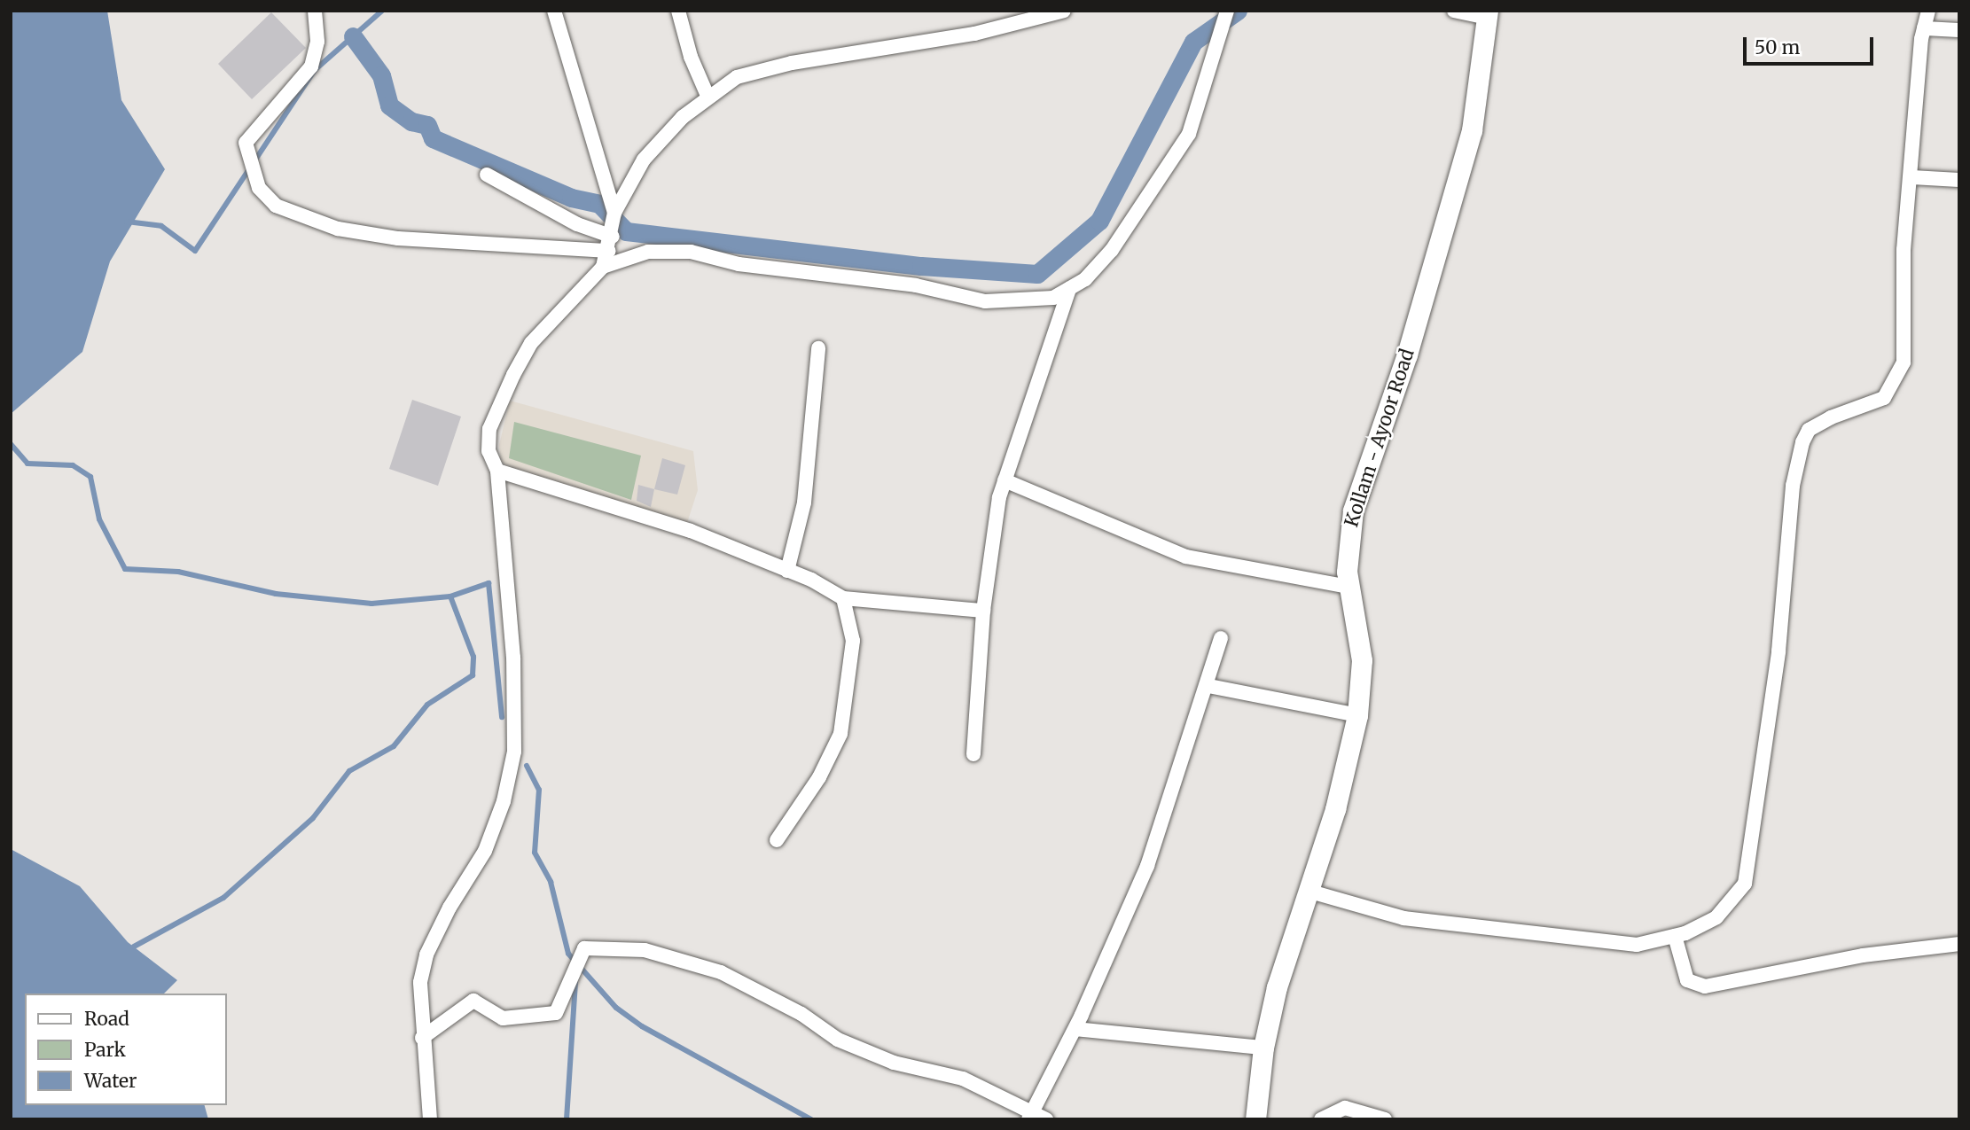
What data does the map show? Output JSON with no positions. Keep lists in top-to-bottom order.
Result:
{
  "streets": {
    "main road": ["Kollam - Ayoor Road"]
  },
  "legend": ["Road", "Park", "Water"],
  "scale_bar": "50 m"
}
